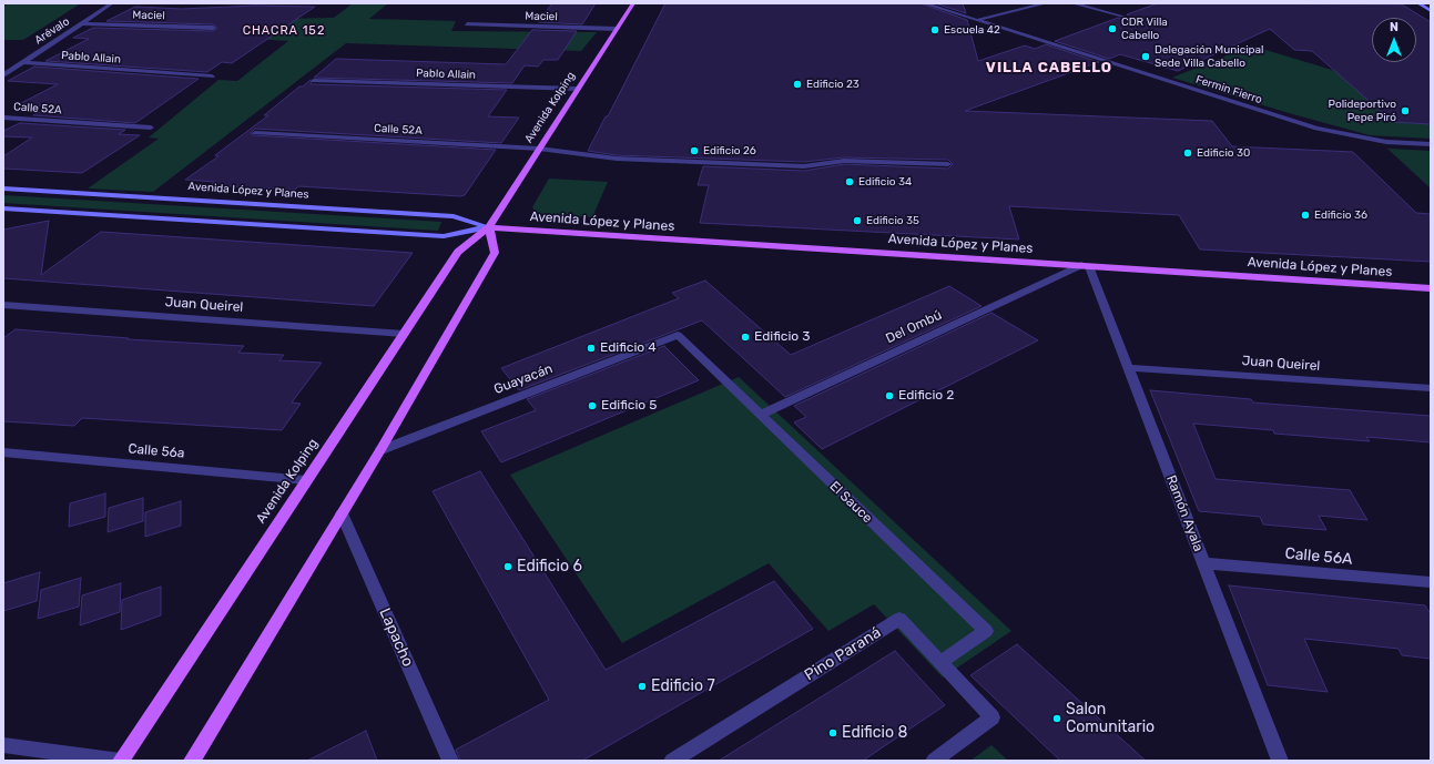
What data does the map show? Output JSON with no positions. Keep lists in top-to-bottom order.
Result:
{
  "streets": {
    "main road": ["Avenida Kolping", "Avenida López y Planes"],
    "street": [
      "Maciel",
      "Arévalo",
      "Pablo Allain",
      "Fermin Fierro",
      "Calle 52A",
      "Juan Queirel",
      "Del Ombú",
      "Guayacán",
      "Calle 56a",
      "El Sauce",
      "Ramón Ayala",
      "Calle 56A",
      "Lapacho",
      "Pino Paraná"
    ]
  },
  "crossings": [
    ["Maciel", "Arévalo"],
    ["Maciel", "Avenida Kolping"],
    ["Arévalo", "Pablo Allain"],
    ["Pablo Allain", "Avenida Kolping"],
    ["Avenida Kolping", "Calle 52A"],
    ["Avenida Kolping", "Avenida López y Planes"],
    ["Avenida Kolping", "Juan Queirel"],
    ["Avenida Kolping", "Calle 56a"],
    ["Avenida López y Planes", "Del Ombú"],
    ["Avenida López y Planes", "Ramón Ayala"],
    ["Juan Queirel", "Ramón Ayala"],
    ["Del Ombú", "El Sauce"],
    ["Del Ombú", "Ramón Ayala"],
    ["Guayacán", "El Sauce"],
    ["El Sauce", "Pino Paraná"],
    ["Ramón Ayala", "Calle 56A"]
  ],
  "districts": ["CHACRA 152", "VILLA CABELLO"],
  "places": [
    "CDR Villa Cabello",
    "Escuela 42",
    "Delegación Municipal Sede Villa Cabello",
    "Edificio 23",
    "Polideportivo Pepe Piró",
    "Edificio 26",
    "Edificio 30",
    "Edificio 34",
    "Edificio 36",
    "Edificio 35",
    "Edificio 3",
    "Edificio 4",
    "Edificio 2",
    "Edificio 5",
    "Edificio 6",
    "Edificio 7",
    "Salon Comunitario",
    "Edificio 8"
  ],
  "north": "top"
}
